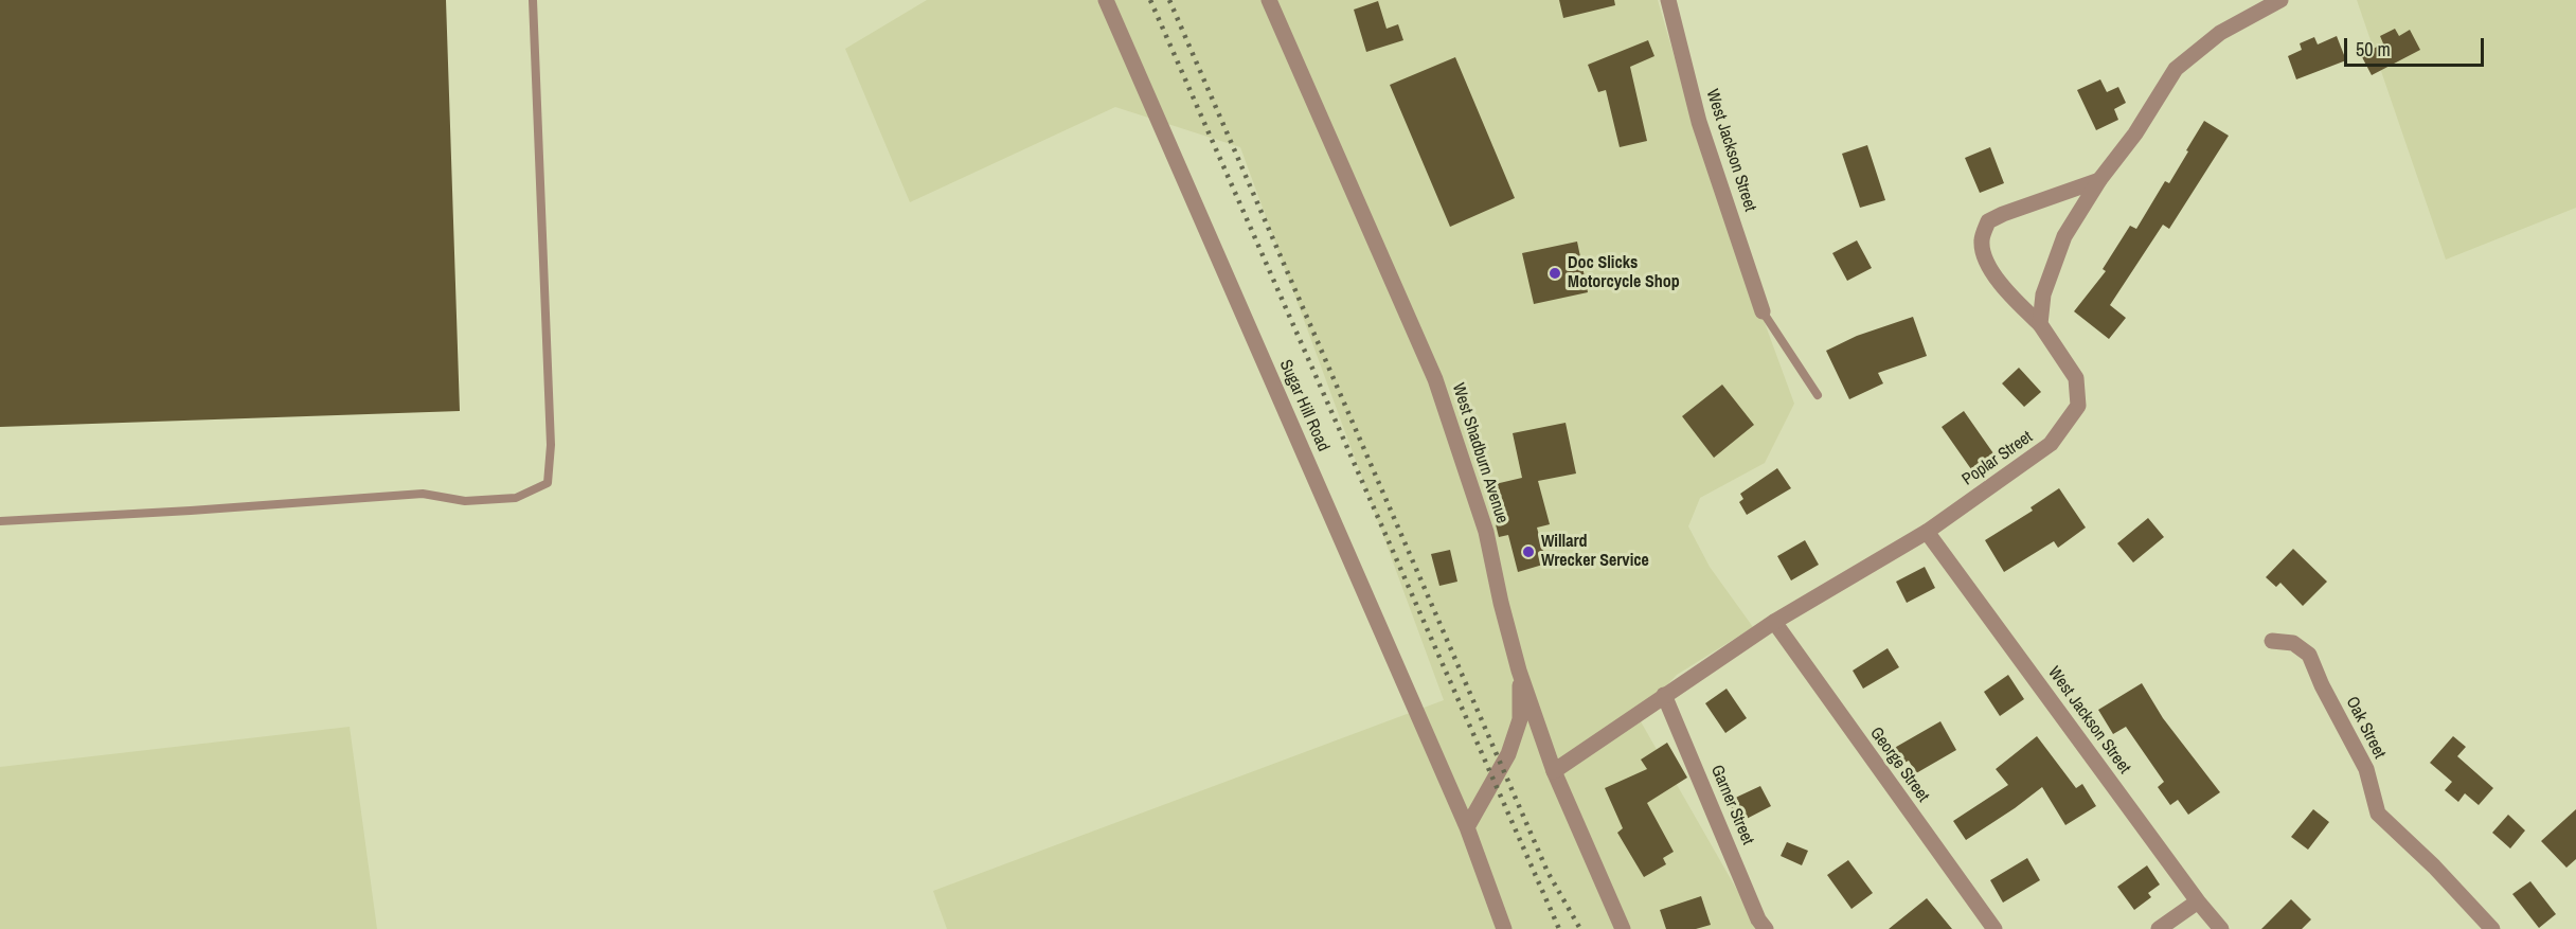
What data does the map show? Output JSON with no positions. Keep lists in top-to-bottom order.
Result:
{
  "streets": {
    "street": [
      "West Jackson Street",
      "Sugar Hill Road",
      "West Shadburn Avenue",
      "Poplar Street",
      "Oak Street",
      "George Street",
      "Garner Street"
    ]
  },
  "crossings": [
    ["West Jackson Street", "Poplar Street"],
    ["West Shadburn Avenue", "Poplar Street"],
    ["Poplar Street", "George Street"],
    ["Poplar Street", "Garner Street"]
  ],
  "places": ["Doc Slicks Motorcycle Shop", "Willard Wrecker Service"],
  "scale_bar": "50 m"
}
